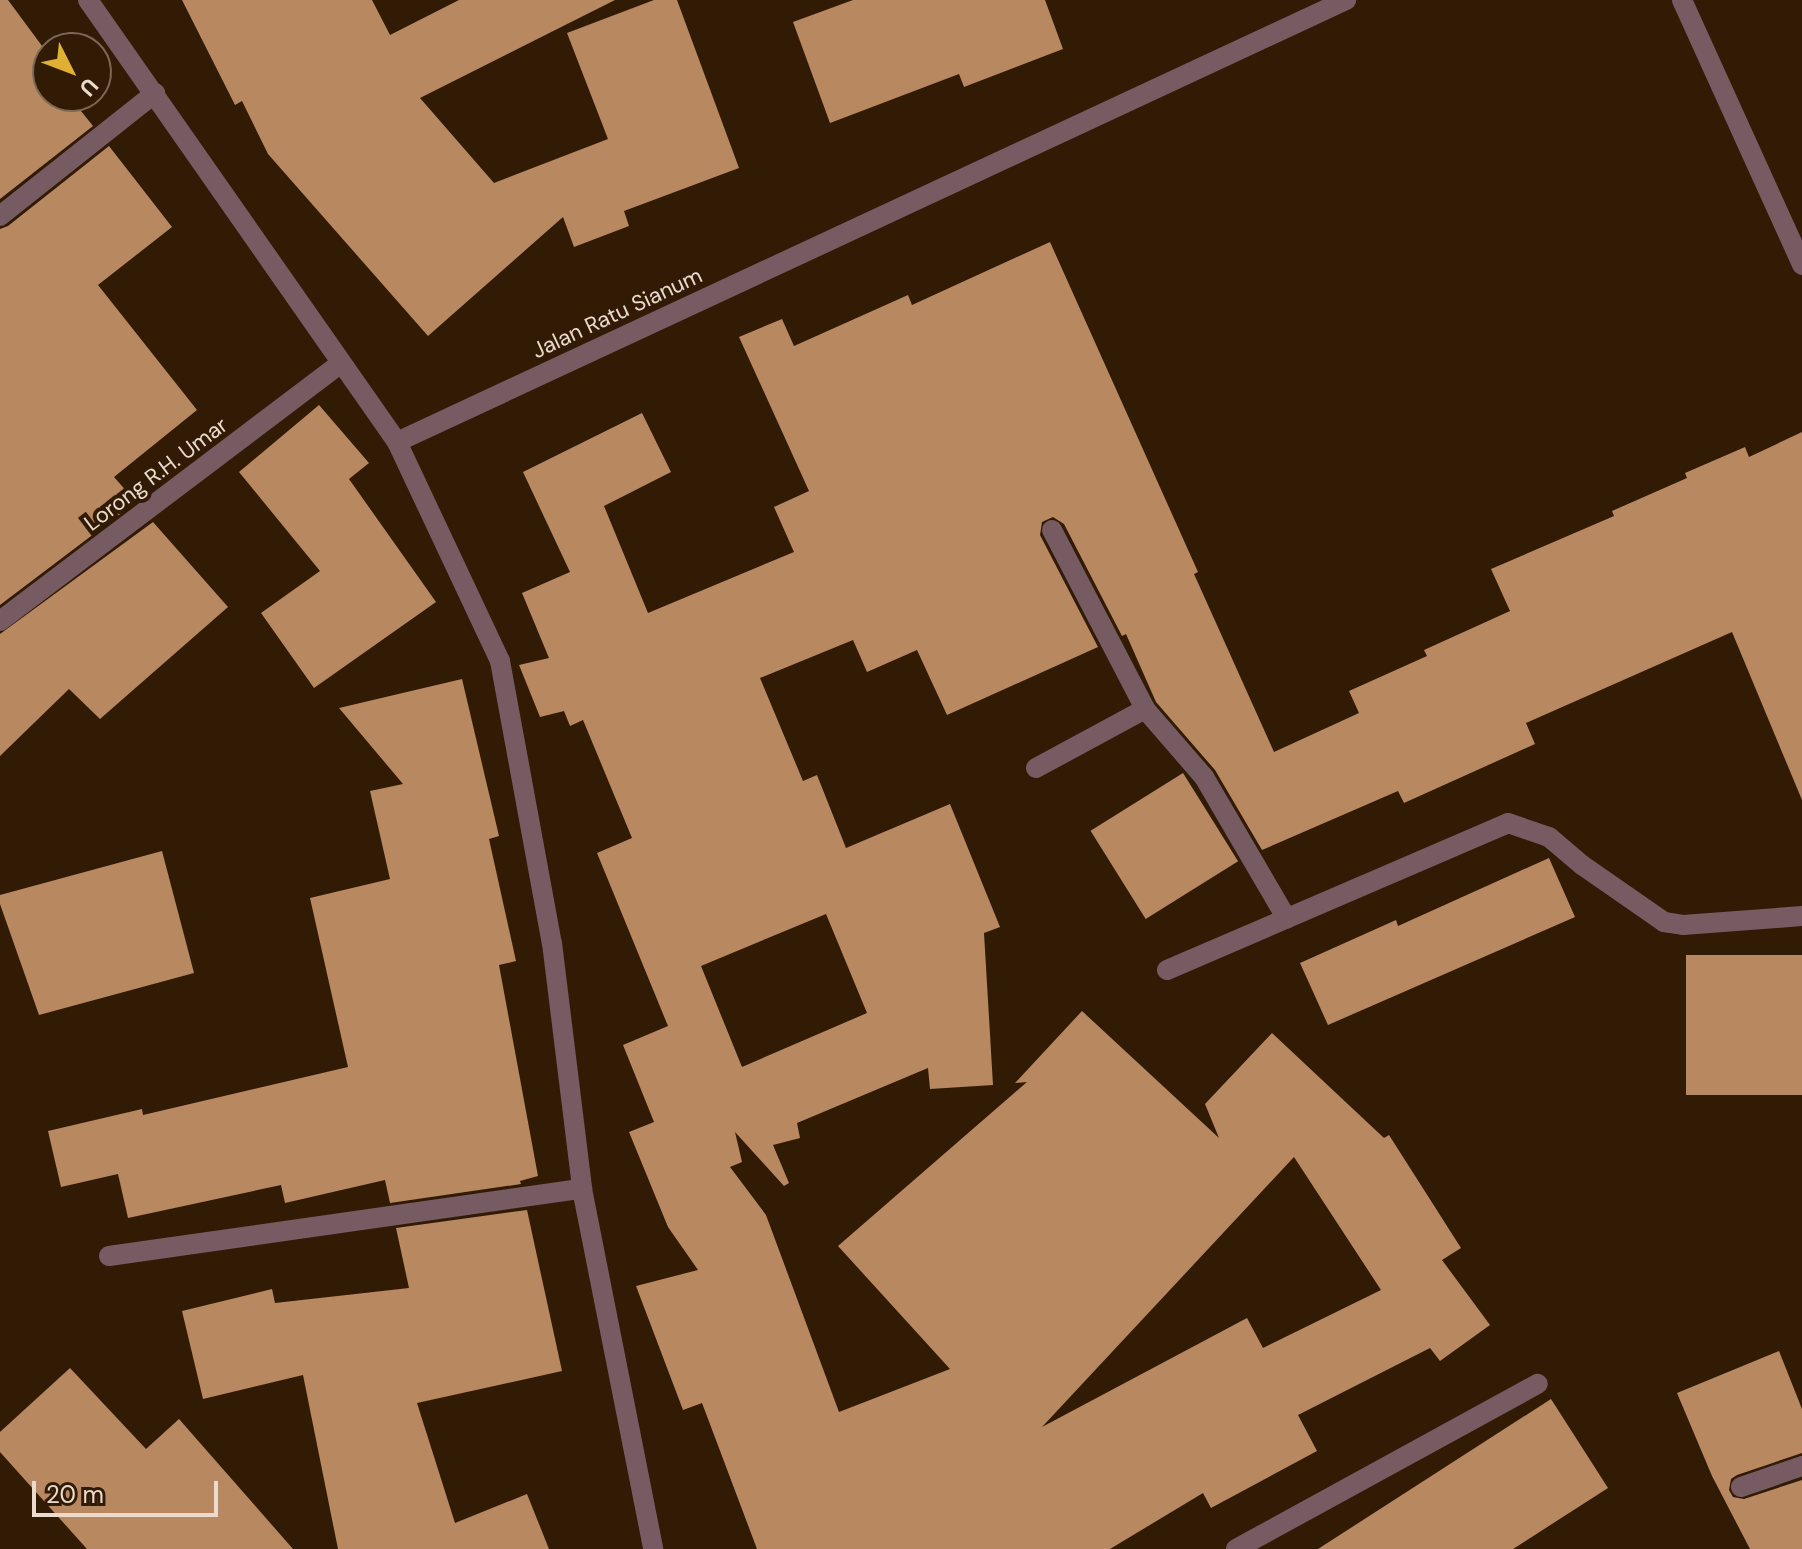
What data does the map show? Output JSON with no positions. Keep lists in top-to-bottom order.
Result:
{
  "streets": {
    "street": ["Jalan Ratu Sianum", "Lorong R.H. Umar"]
  },
  "scale_bar": "20 m",
  "north": "bottom right"
}
